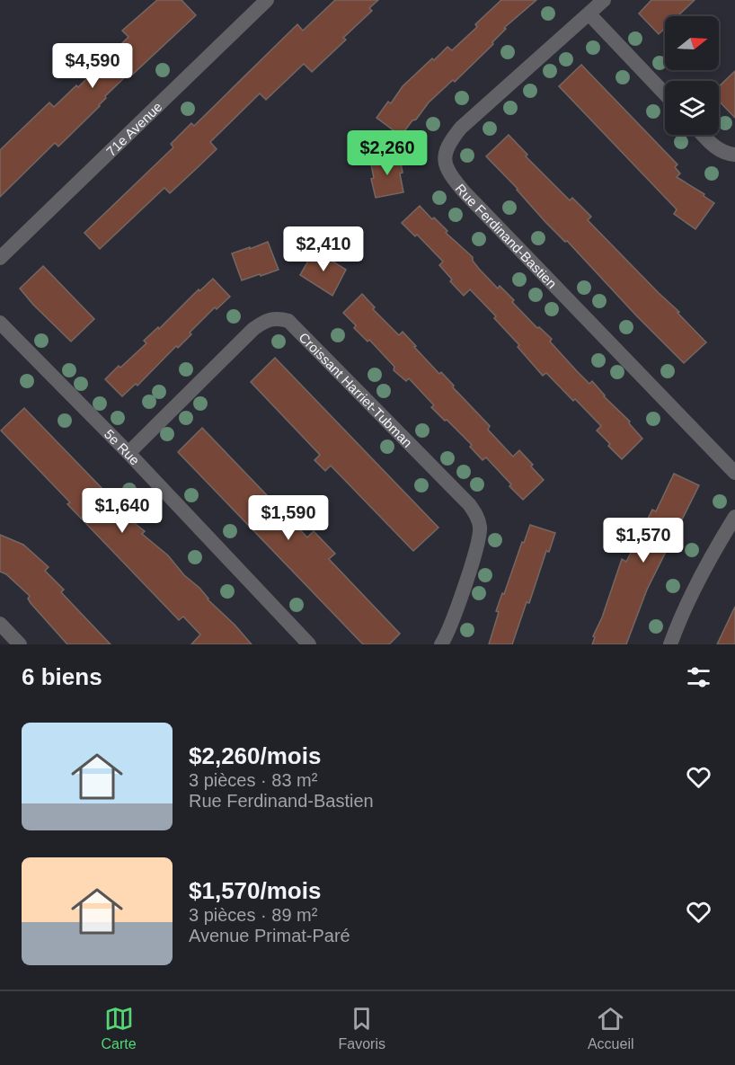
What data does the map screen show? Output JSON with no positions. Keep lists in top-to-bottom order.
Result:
{
  "streets": {
    "street": [
      "71e Avenue",
      "Rue Ferdinand-Bastien",
      "Croissant Harriet-Tubman",
      "5e Rue"
    ]
  },
  "crossings": [
    ["Croissant Harriet-Tubman", "5e Rue"]
  ],
  "north": "right",
  "page": {
    "price": [
      "$4,590",
      "$2,260",
      "$2,410",
      "$1,640",
      "$1,590",
      "$1,570"
    ],
    "heading": "6 biens",
    "list": [
      {
        "name": "$2,260/mois",
        "note": "3 pièces · 83 m² · Rue Ferdinand-Bastien"
      },
      {
        "name": "$1,570/mois",
        "note": "3 pièces · 89 m² · Avenue Primat-Paré"
      }
    ],
    "tabs": ["Carte", "Favoris", "Accueil"]
  }
}
